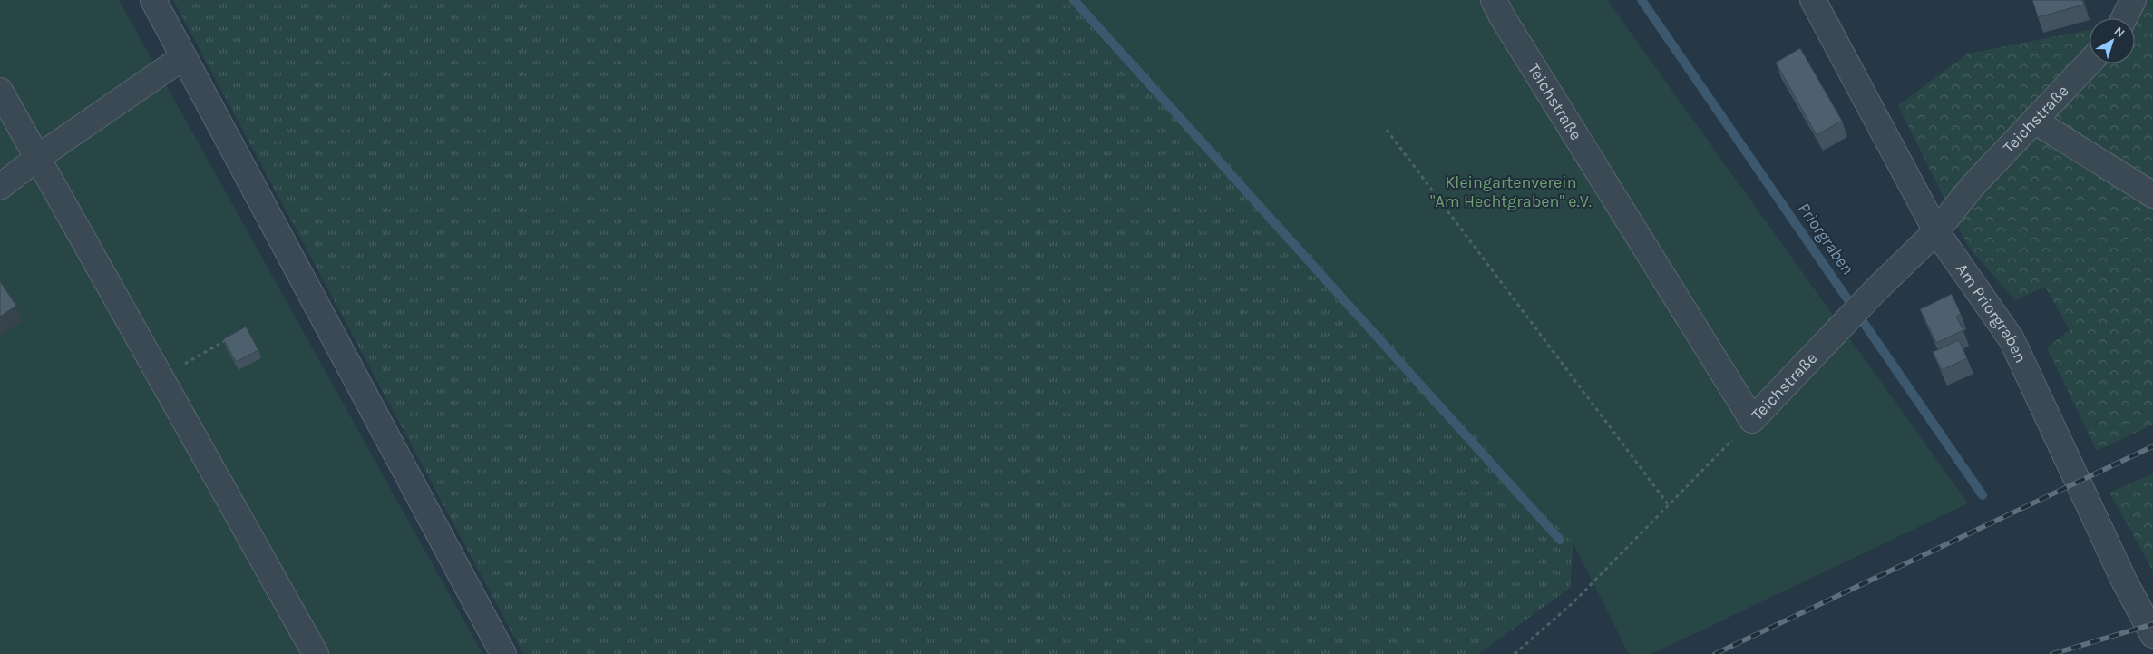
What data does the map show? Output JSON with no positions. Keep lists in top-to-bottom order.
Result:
{
  "streets": {
    "street": ["Teichstraße", "Am Priorgraben"]
  },
  "crossings": [
    ["Teichstraße", "Am Priorgraben"]
  ],
  "water": ["Priorgraben"],
  "parks": ["Kleingartenverein \"Am Hechtgraben\" e.V."],
  "north": "top right"
}
